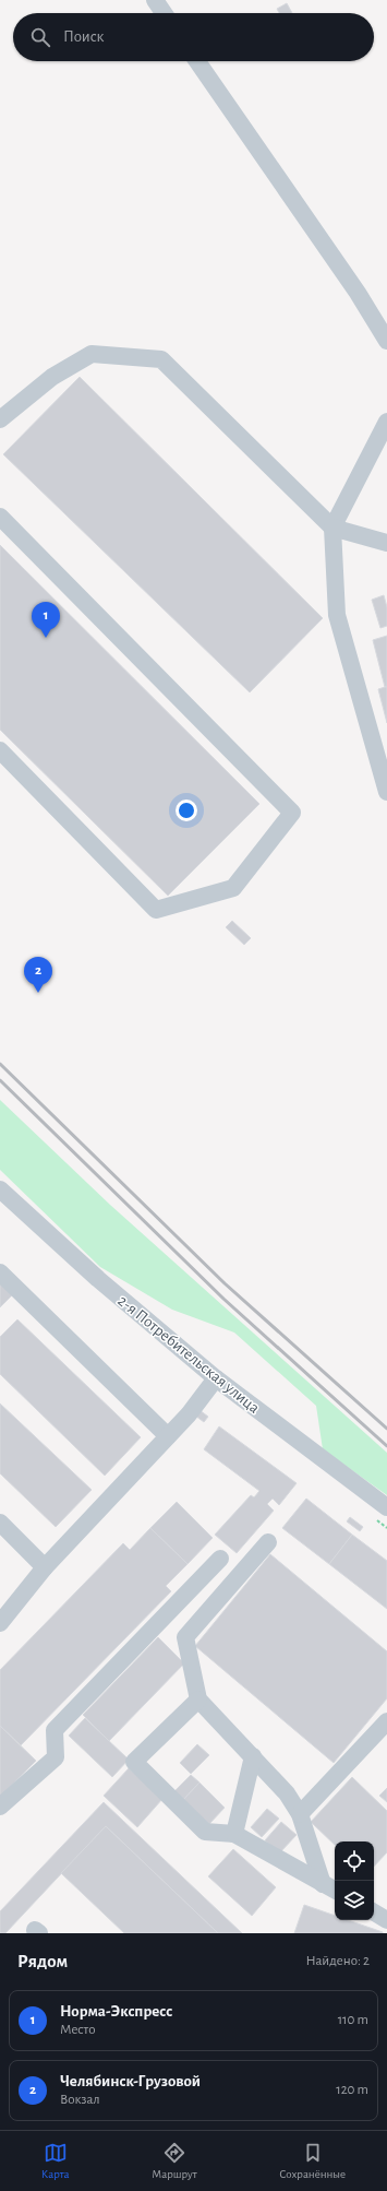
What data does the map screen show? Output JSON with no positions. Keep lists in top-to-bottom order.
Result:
{
  "streets": {
    "street": ["2-я Потребительская улица"]
  },
  "page": {
    "search": "Поиск",
    "pins": ["1", "2"],
    "heading": ["Рядом", "Найдено: 2"],
    "list": [
      {
        "mark": "1",
        "name": "Норма-Экспресс",
        "note": "Место",
        "value": "110 m"
      },
      {
        "mark": "2",
        "name": "Челябинск-Грузовой",
        "note": "Вокзал",
        "value": "120 m"
      }
    ],
    "nav": ["Карта", "Маршрут", "Сохранённые"]
  }
}
